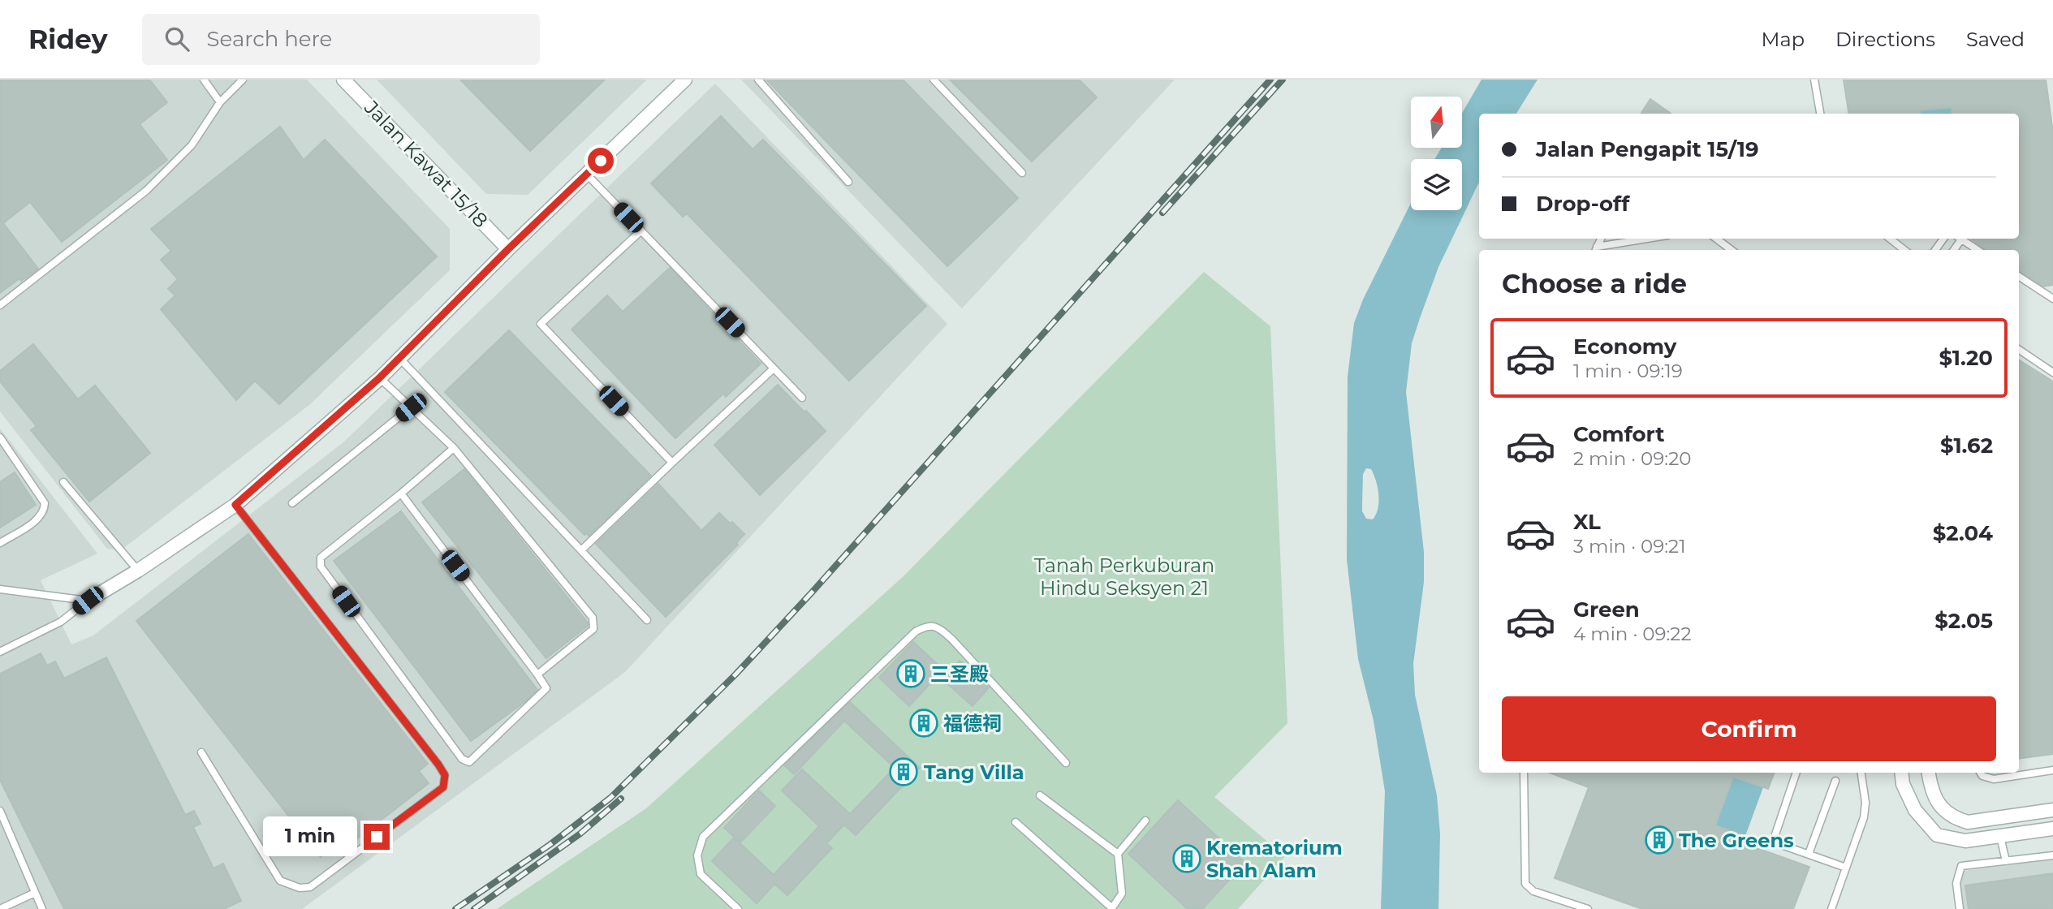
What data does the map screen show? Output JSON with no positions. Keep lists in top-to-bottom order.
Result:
{
  "streets": {
    "street": ["Jalan Kawat 15/18"]
  },
  "parks": ["Tanah Perkuburan Hindu Seksyen 21"],
  "places": {
    "building": [
      "三圣殿",
      "福德祠",
      "Tang Villa",
      "The Greens",
      "Krematorium Shah Alam"
    ]
  },
  "north": "top",
  "page": {
    "header": "Ridey",
    "search": "Search here",
    "nav": ["Map", "Directions", "Saved"],
    "banner": ["Jalan Pengapit 15/19", "Drop-off"],
    "heading": "Choose a ride",
    "list": [
      {
        "name": "Economy",
        "note": "1 min · 09:19",
        "value": "$1.20"
      },
      {
        "name": "Comfort",
        "note": "2 min · 09:20",
        "value": "$1.62"
      },
      {
        "name": "XL",
        "note": "3 min · 09:21",
        "value": "$2.04"
      },
      {
        "name": "Green",
        "note": "4 min · 09:22",
        "value": "$2.05"
      }
    ],
    "buttons": "Confirm",
    "bubble": "1 min"
  }
}
